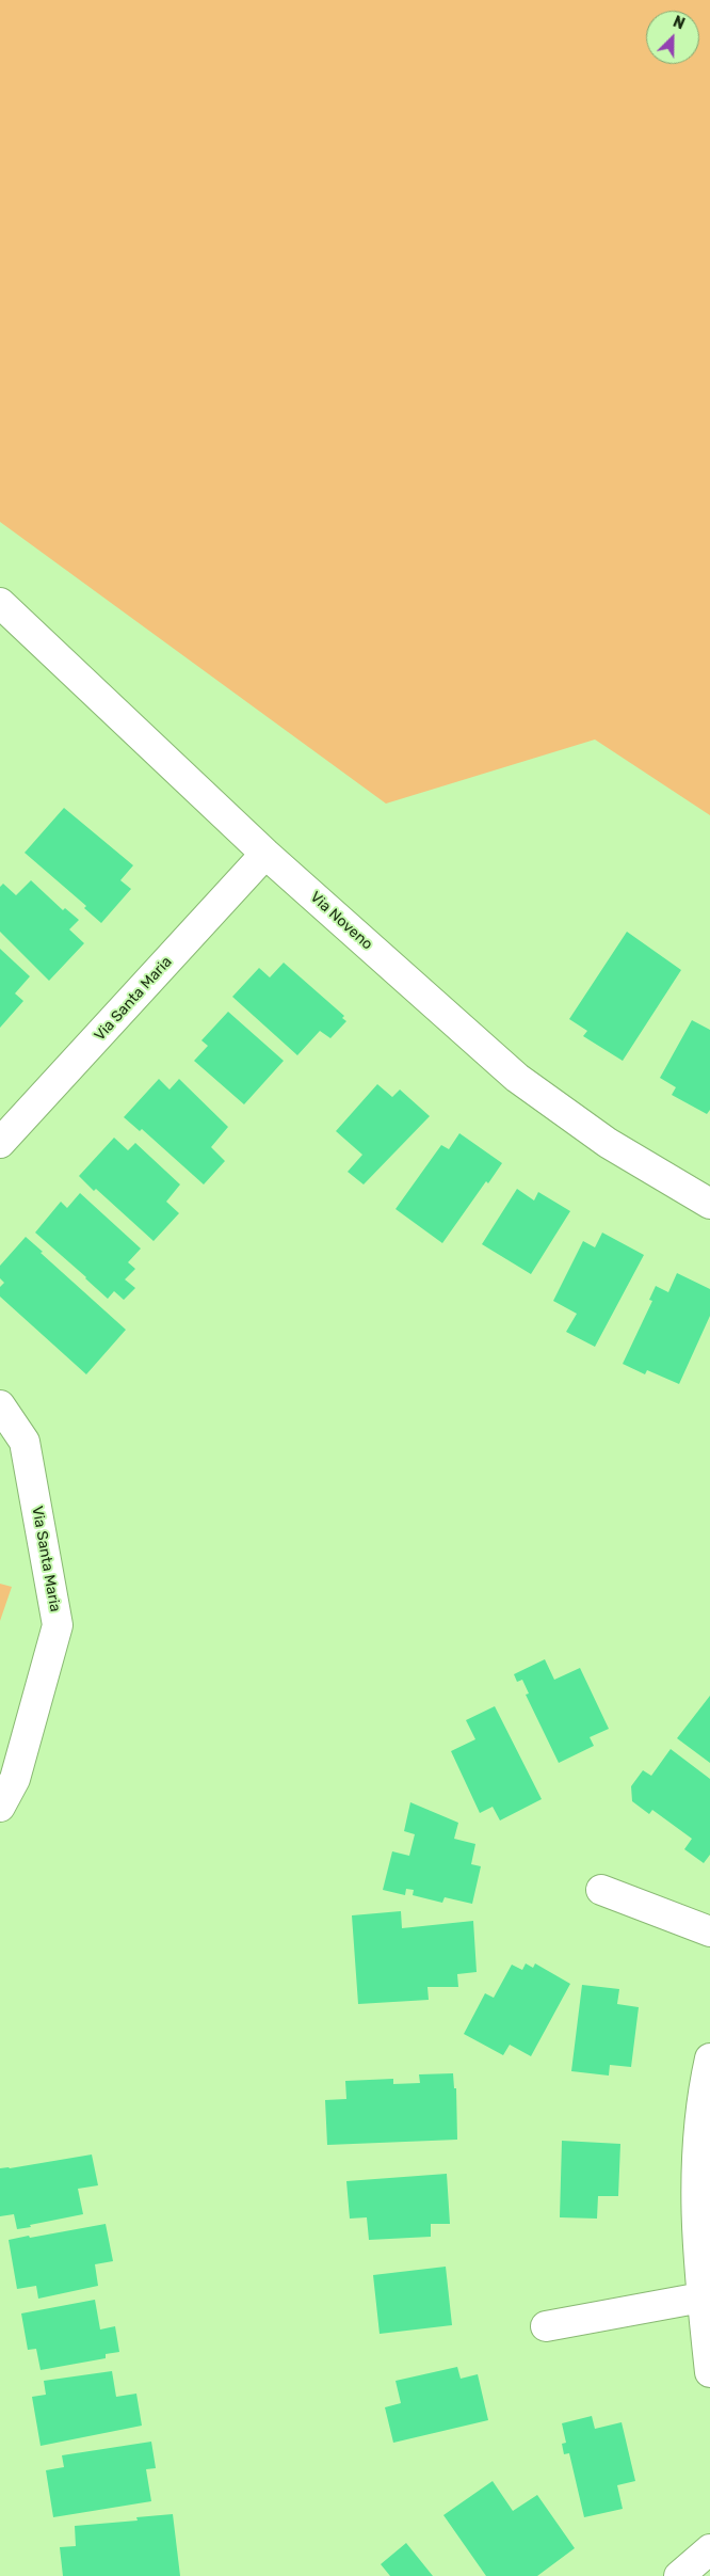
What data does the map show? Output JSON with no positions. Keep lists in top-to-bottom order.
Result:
{
  "streets": {
    "street": ["Via Noveno", "Via Santa Maria"]
  },
  "crossings": [
    ["Via Noveno", "Via Santa Maria"]
  ],
  "north": "top right"
}
